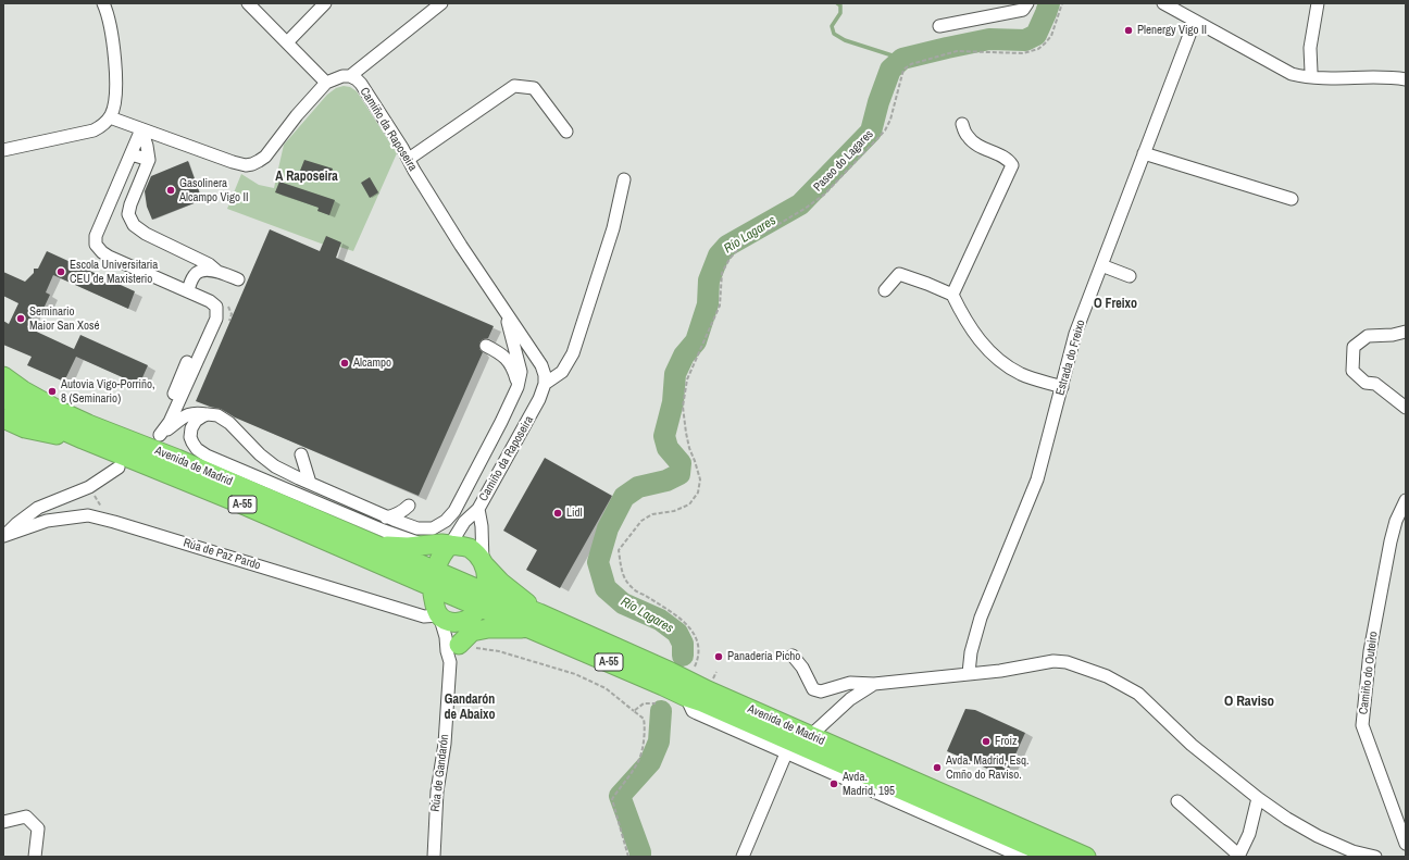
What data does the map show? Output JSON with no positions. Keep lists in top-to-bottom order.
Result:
{
  "streets": {
    "highway": ["Avenida de Madrid", "A-55"],
    "street": [
      "Camiño da Raposeira",
      "Estrada do Freixo",
      "Rúa de Paz Pardo",
      "Camiño do Outeiro",
      "Rúa de Gandarón"
    ],
    "path": ["Paseo do Lagares"]
  },
  "crossings": [
    ["Paseo do Lagares", "Avenida de Madrid"],
    ["Avenida de Madrid", "A-55"],
    ["Avenida de Madrid", "Rúa de Paz Pardo"],
    ["Avenida de Madrid", "Rúa de Gandarón"],
    ["A-55", "Rúa de Paz Pardo"],
    ["A-55", "Rúa de Gandarón"],
    ["Rúa de Paz Pardo", "Rúa de Gandarón"]
  ],
  "districts": [
    "A Raposeira",
    "O Freixo",
    "Gandarón de Abaixo",
    "O Raviso"
  ],
  "water": ["Río Lagares"],
  "places": [
    "Plenergy Vigo II",
    "Gasolinera Alcampo Vigo II",
    "Escola Universitaria CEU de Maxisterio",
    "Seminario Maior San Xosé",
    "Alcampo",
    "Autovia Vigo-Porriño, 8 (Seminario)",
    "Lidl",
    "Panadería Picho",
    "Froiz",
    "Avda. Madrid, Esq. Cmño do Raviso.",
    "Avda. Madrid, 195"
  ]
}
